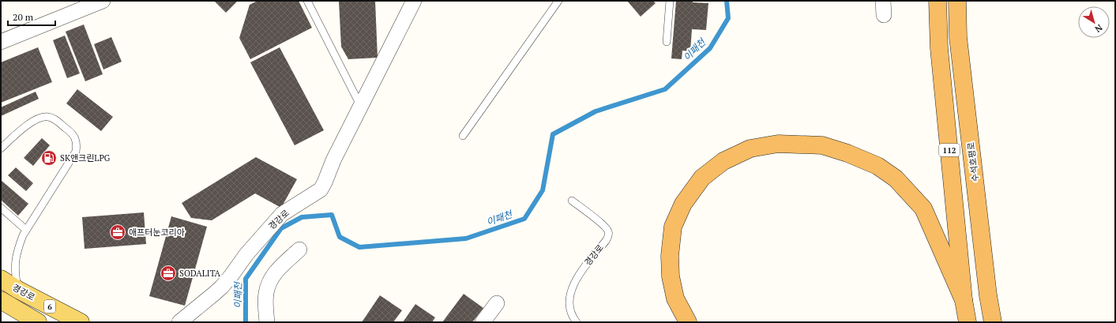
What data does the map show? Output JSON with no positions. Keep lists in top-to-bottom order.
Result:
{
  "streets": {
    "highway": ["112", "수석호평로"],
    "main road": ["경강로", "6"]
  },
  "water": ["이패천"],
  "places": {
    "fuel station": ["SK앤크린LPG"],
    "office": ["애프터눈코리아", "SODALITA"]
  },
  "scale_bar": "20 m",
  "north": "bottom right"
}
